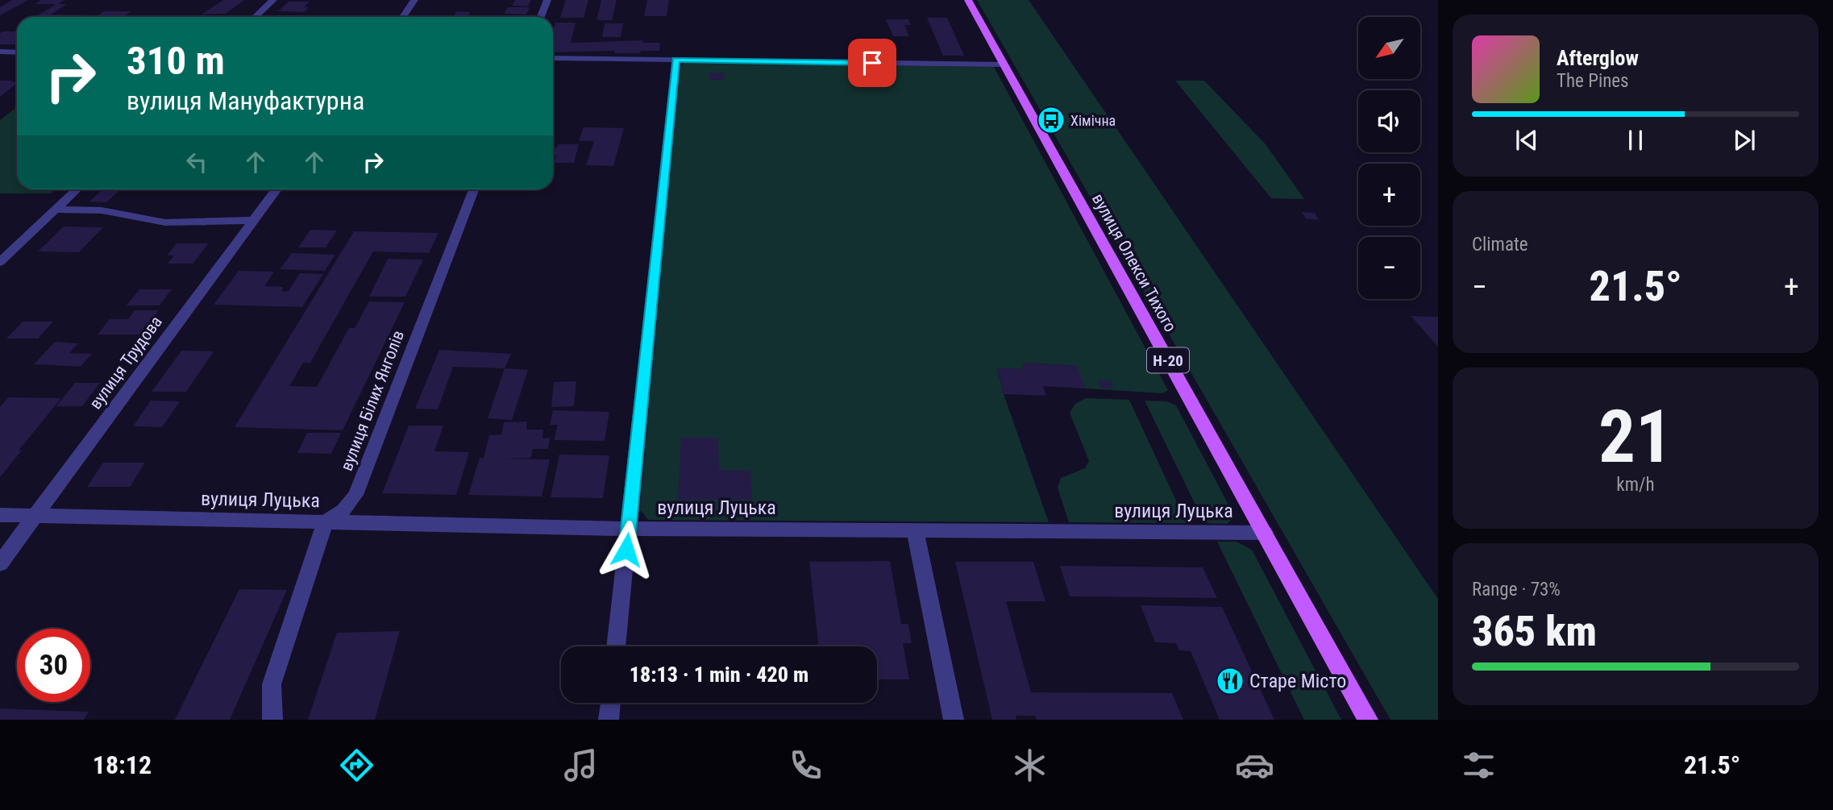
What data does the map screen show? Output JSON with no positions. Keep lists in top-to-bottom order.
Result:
{
  "streets": {
    "main road": ["вулиця Олекси Тихого", "Н-20"],
    "street": ["вулиця Трудова", "вулиця Білих Янголів", "вулиця Луцька"]
  },
  "crossings": [
    ["вулиця Олекси Тихого", "вулиця Луцька"],
    ["вулиця Трудова", "вулиця Луцька"],
    ["вулиця Білих Янголів", "вулиця Луцька"]
  ],
  "places": {
    "bus stop": ["Хімічна"],
    "restaurant": ["Старе Місто"]
  },
  "north": "bottom left",
  "page": {
    "map_buttons": ["+", "−"],
    "turn": ["310 m", "вулиця Мануфактурна"],
    "song": ["Afterglow", "The Pines"],
    "tile": [
      "Climate",
      ["21", "km/h"],
      ["Range · 73%", "365 km"]
    ],
    "heat": ["−", "21.5°", "+"],
    "limit": "30",
    "trip": "18:13 · 1 min · 420 m",
    "tabs": ["18:12", "21.5°"]
  }
}
